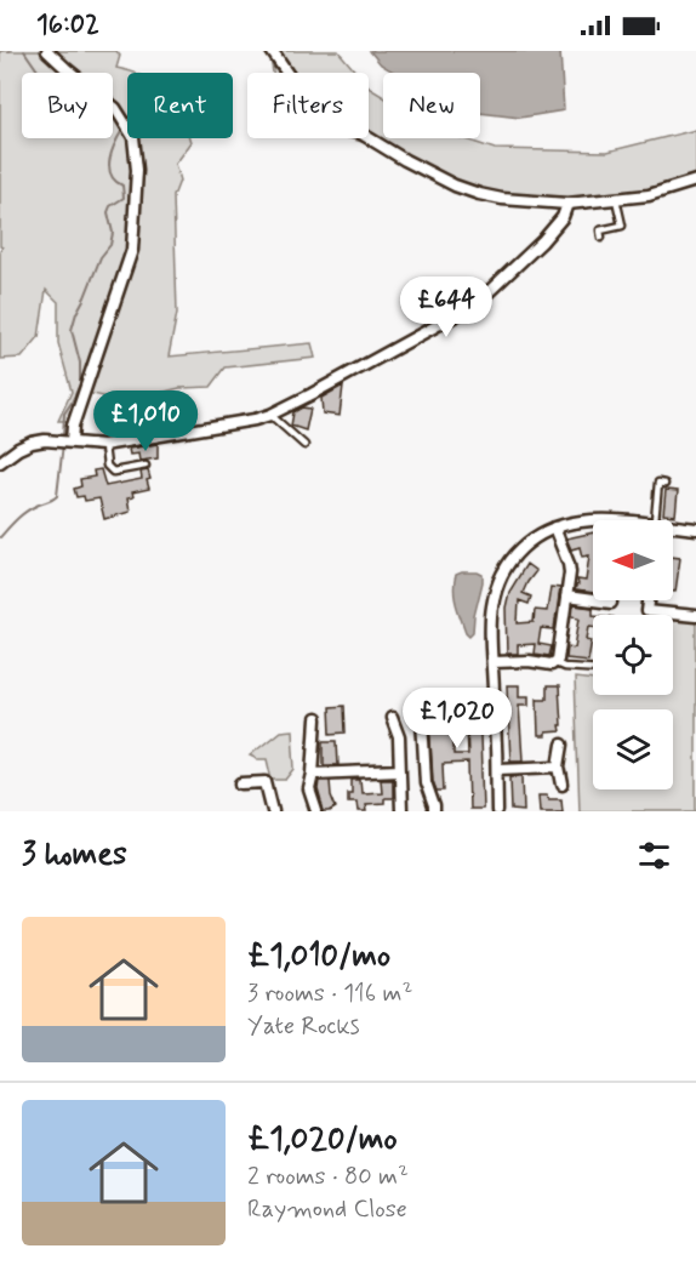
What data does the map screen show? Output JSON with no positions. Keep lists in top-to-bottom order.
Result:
{
  "north": "left",
  "page": {
    "status": "16:02",
    "chip": [
      "Buy",
      "Rent",
      "Filters",
      "New"
    ],
    "price": ["£644", "£1,010", "£1,020"],
    "heading": "3 homes",
    "list": [
      {
        "name": "£1,010/mo",
        "note": "3 rooms · 116 m² · Yate Rocks"
      },
      {
        "name": "£1,020/mo",
        "note": "2 rooms · 80 m² · Raymond Close"
      }
    ]
  }
}
